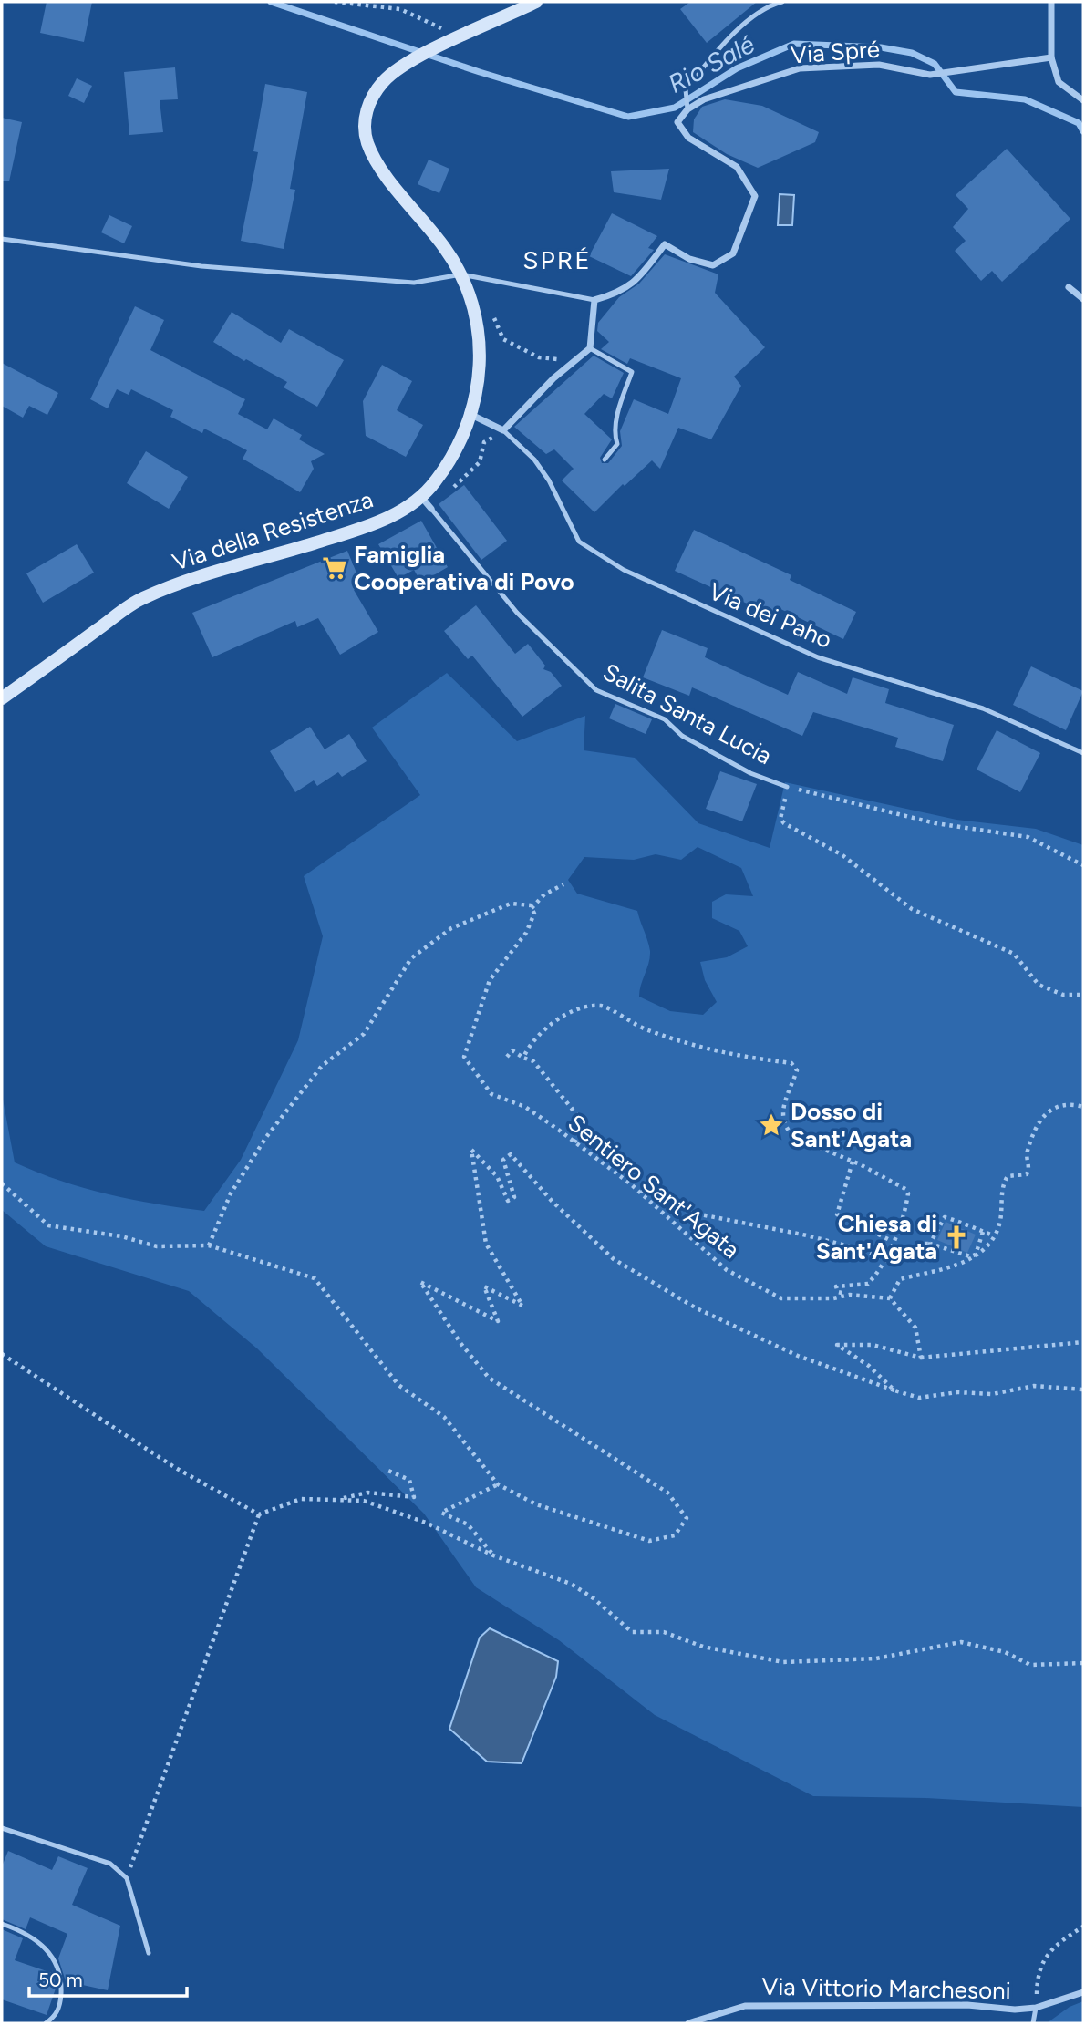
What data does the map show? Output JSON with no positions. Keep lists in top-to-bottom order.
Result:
{
  "streets": {
    "street": [
      "Via Spré",
      "Via della Resistenza",
      "Salita Santa Lucia",
      "Via Vittorio Marchesoni"
    ],
    "lane": ["Via dei Paho"],
    "path": ["Sentiero Sant'Agata"]
  },
  "crossings": [
    ["Via della Resistenza", "Salita Santa Lucia"]
  ],
  "districts": ["SPRÉ"],
  "water": ["Rio Salé"],
  "places": {
    "supermarket": ["Famiglia Cooperativa di Povo"],
    "place": ["Dosso di Sant'Agata"],
    "church": ["Chiesa di Sant'Agata"]
  },
  "scale_bar": "50 m"
}
